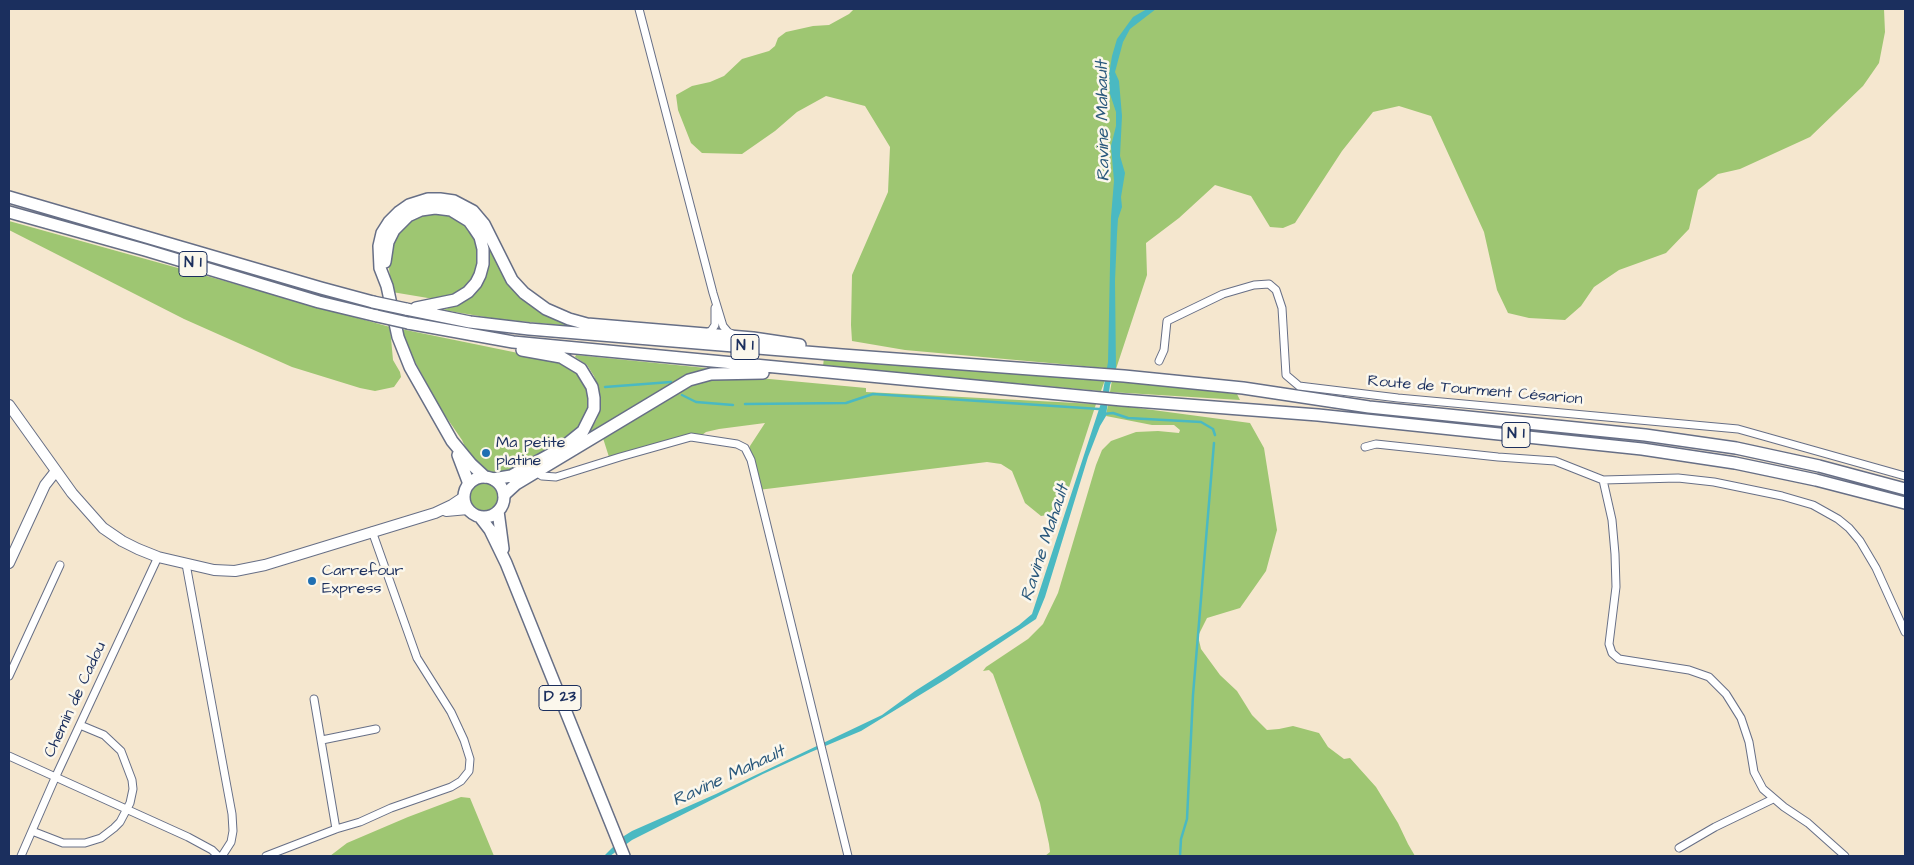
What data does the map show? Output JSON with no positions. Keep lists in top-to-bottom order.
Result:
{
  "streets": {
    "main road": ["N 1", "D 23"],
    "street": ["Route de Tourment Césarion", "Chemin de Cadou"]
  },
  "water": ["Ravine Mahault"],
  "places": ["Ma petite platine", "Carrefour Express"]
}
